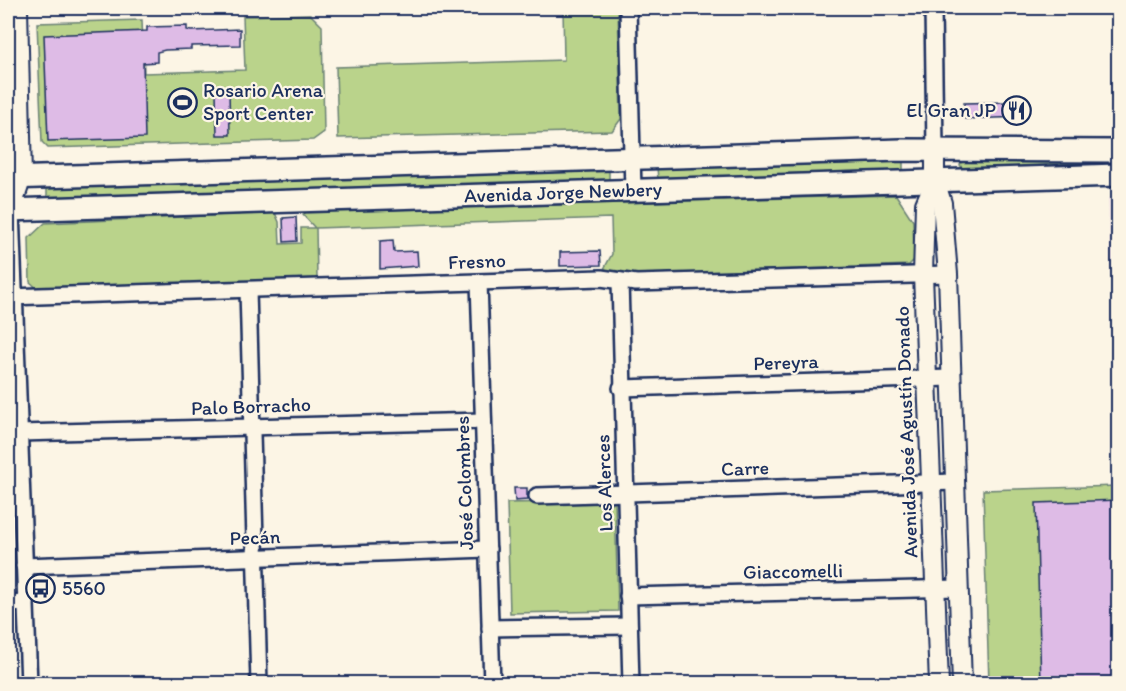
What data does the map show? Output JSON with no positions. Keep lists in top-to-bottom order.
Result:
{
  "streets": {
    "main road": ["Avenida Jorge Newbery"],
    "street": [
      "Fresno",
      "Pereyra",
      "Palo Borracho",
      "Avenida José Agustín Donado",
      "Carre",
      "José Colombres",
      "Los Alerces",
      "Pecán",
      "Giaccomelli"
    ]
  },
  "crossings": [
    ["Avenida Jorge Newbery", "Avenida José Agustín Donado"],
    ["Fresno", "Avenida José Agustín Donado"],
    ["Fresno", "José Colombres"],
    ["Fresno", "Los Alerces"],
    ["Pereyra", "Avenida José Agustín Donado"],
    ["Pereyra", "Los Alerces"],
    ["Palo Borracho", "José Colombres"],
    ["Avenida José Agustín Donado", "Carre"],
    ["Avenida José Agustín Donado", "Giaccomelli"],
    ["Carre", "Los Alerces"],
    ["José Colombres", "Pecán"],
    ["Los Alerces", "Giaccomelli"]
  ],
  "places": {
    "sports": ["Rosario Arena Sport Center"],
    "restaurant": ["El Gran JP"],
    "bus stop": ["5560"]
  }
}
